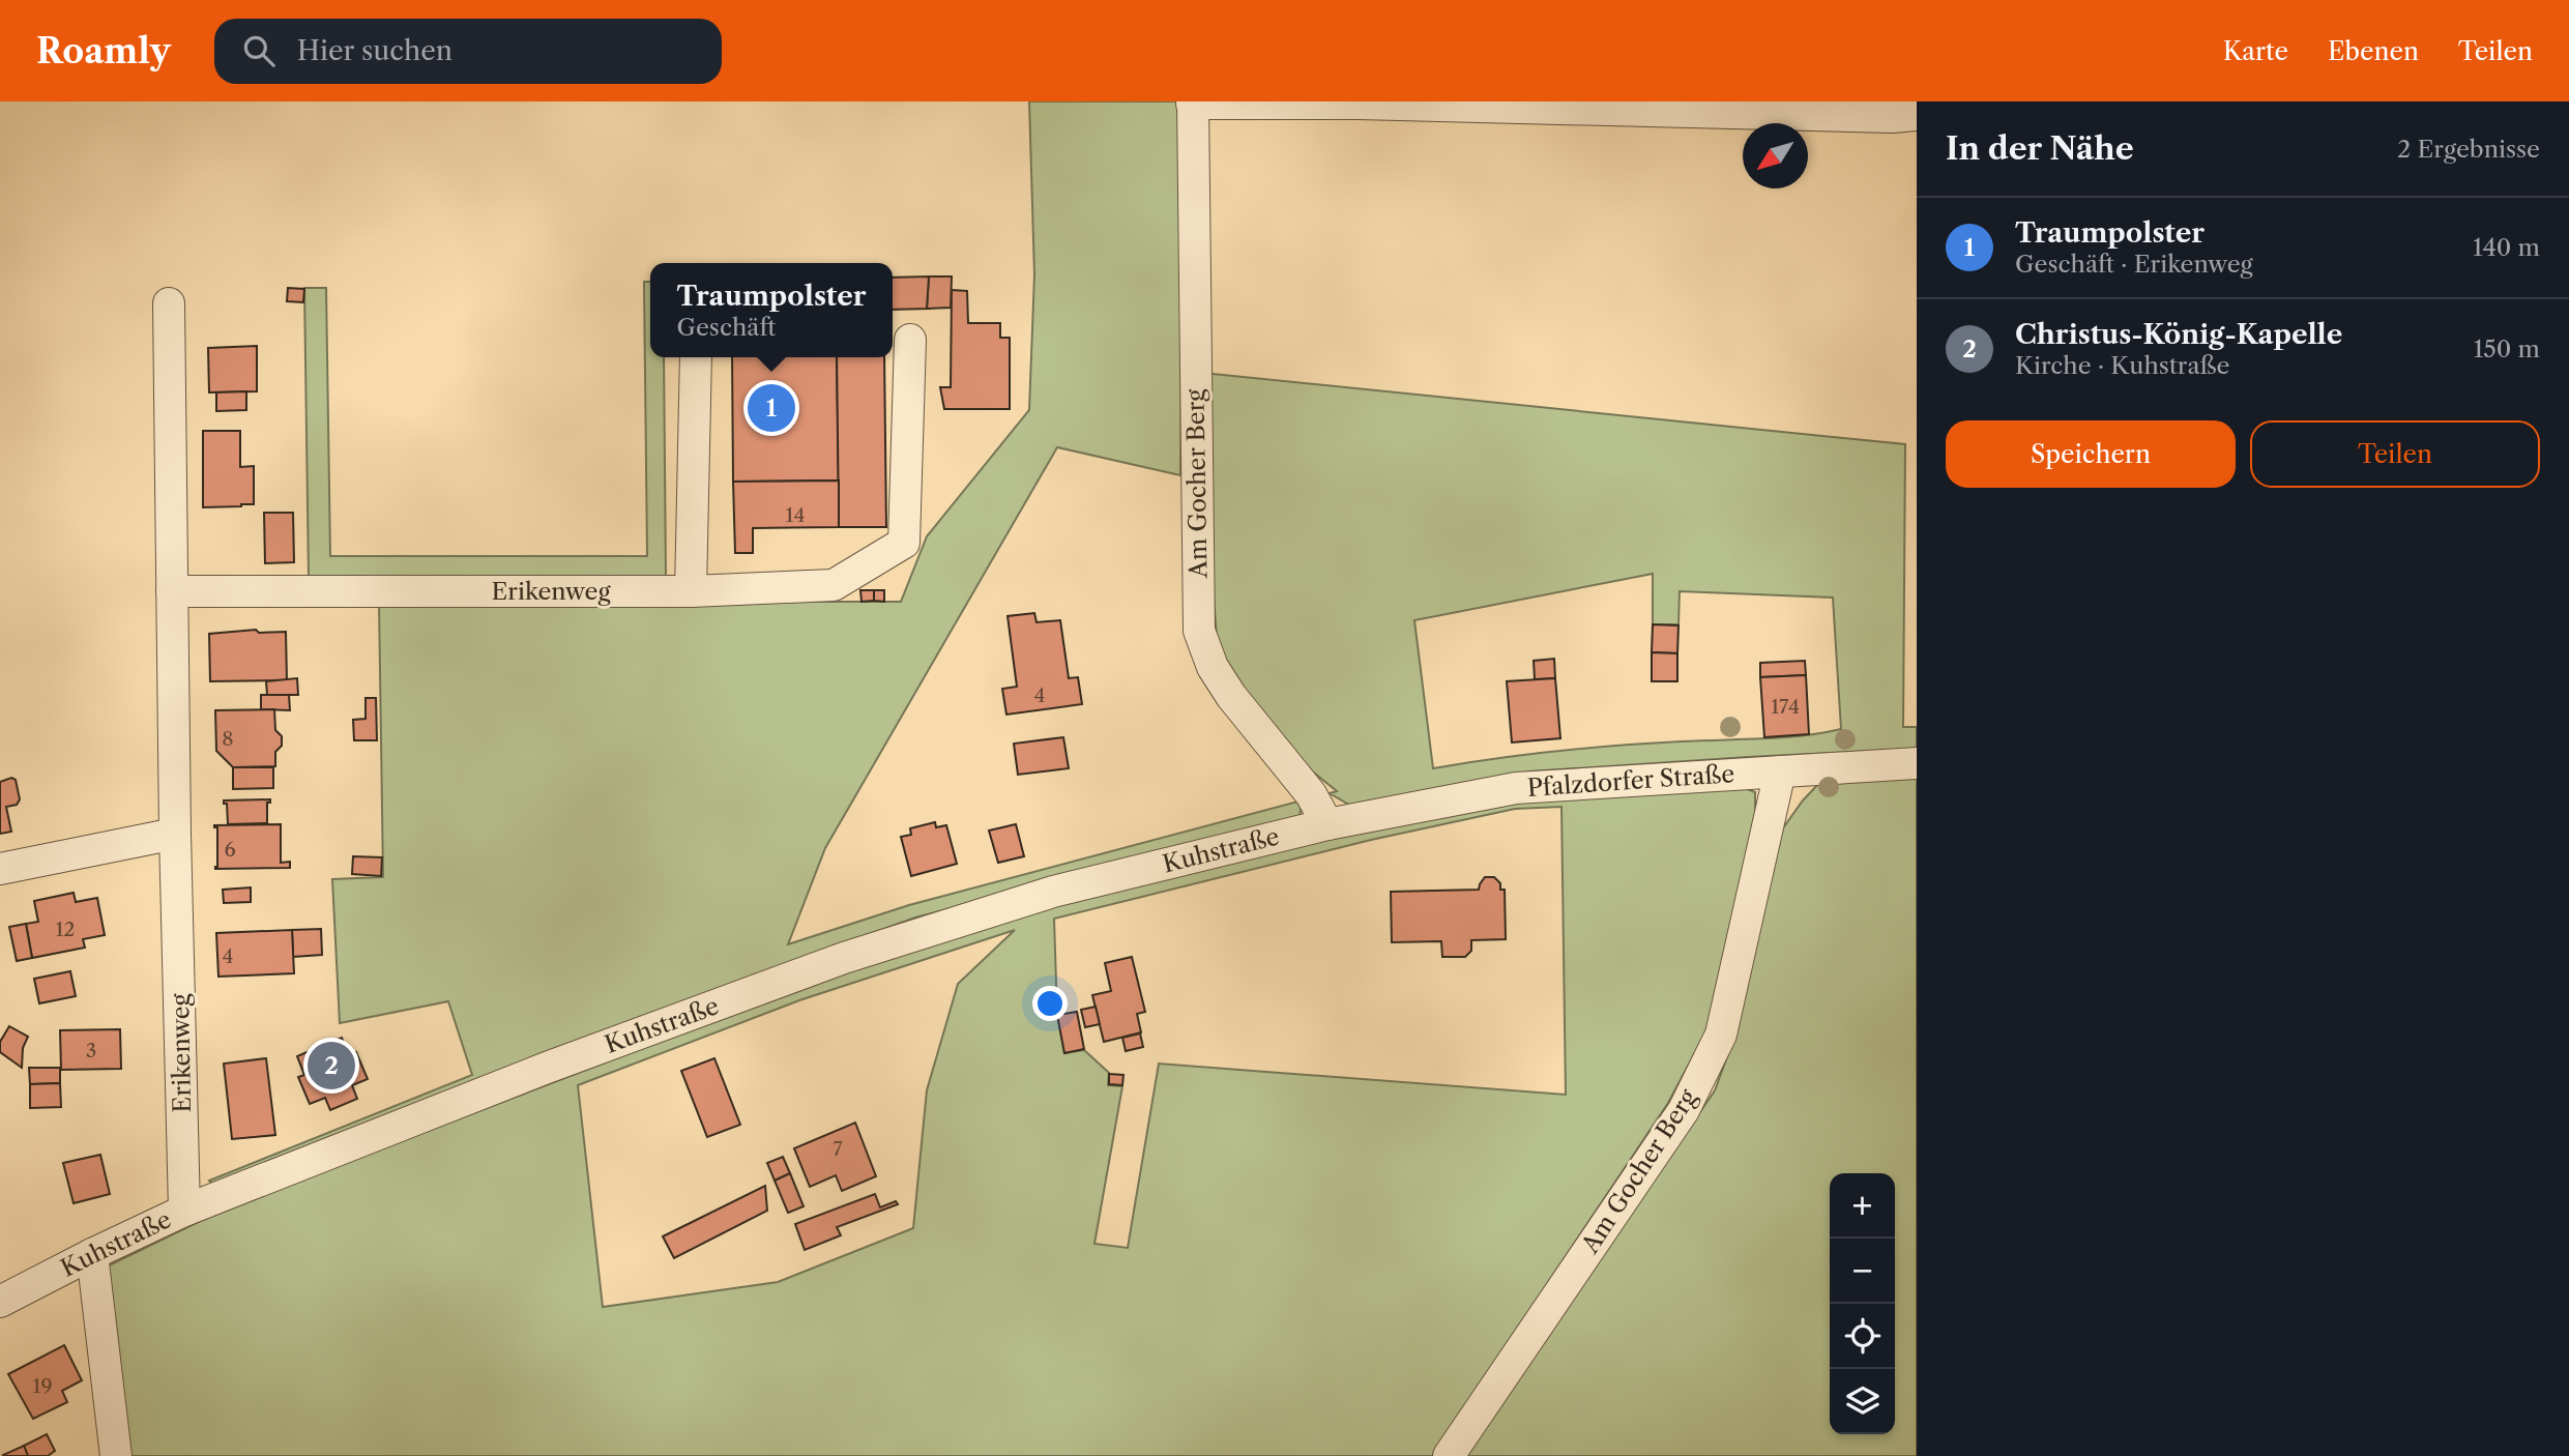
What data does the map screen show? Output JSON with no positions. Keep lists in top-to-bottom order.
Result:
{
  "streets": {
    "street": [
      "Am Gocher Berg",
      "Erikenweg",
      "Pfalzdorfer Straße",
      "Kuhstraße"
    ]
  },
  "crossings": [
    ["Am Gocher Berg", "Pfalzdorfer Straße"],
    ["Am Gocher Berg", "Kuhstraße"],
    ["Erikenweg", "Kuhstraße"],
    ["Pfalzdorfer Straße", "Kuhstraße"]
  ],
  "house_numbers": [
    "14",
    "4",
    "174",
    "8",
    "6",
    "12",
    "4",
    "3",
    "7",
    "19"
  ],
  "north": "bottom left",
  "page": {
    "header": "Roamly",
    "search": "Hier suchen",
    "nav": ["Karte", "Ebenen", "Teilen"],
    "heading": ["In der Nähe", "2 Ergebnisse"],
    "list": [
      {
        "mark": "1",
        "name": "Traumpolster",
        "note": "Geschäft · Erikenweg",
        "value": "140 m"
      },
      {
        "mark": "2",
        "name": "Christus-König-Kapelle",
        "note": "Kirche · Kuhstraße",
        "value": "150 m"
      }
    ],
    "popup": ["Traumpolster", "Geschäft"],
    "pins": ["1", "2"],
    "buttons": ["Speichern", "Teilen"],
    "map_buttons": ["+", "−"]
  }
}
